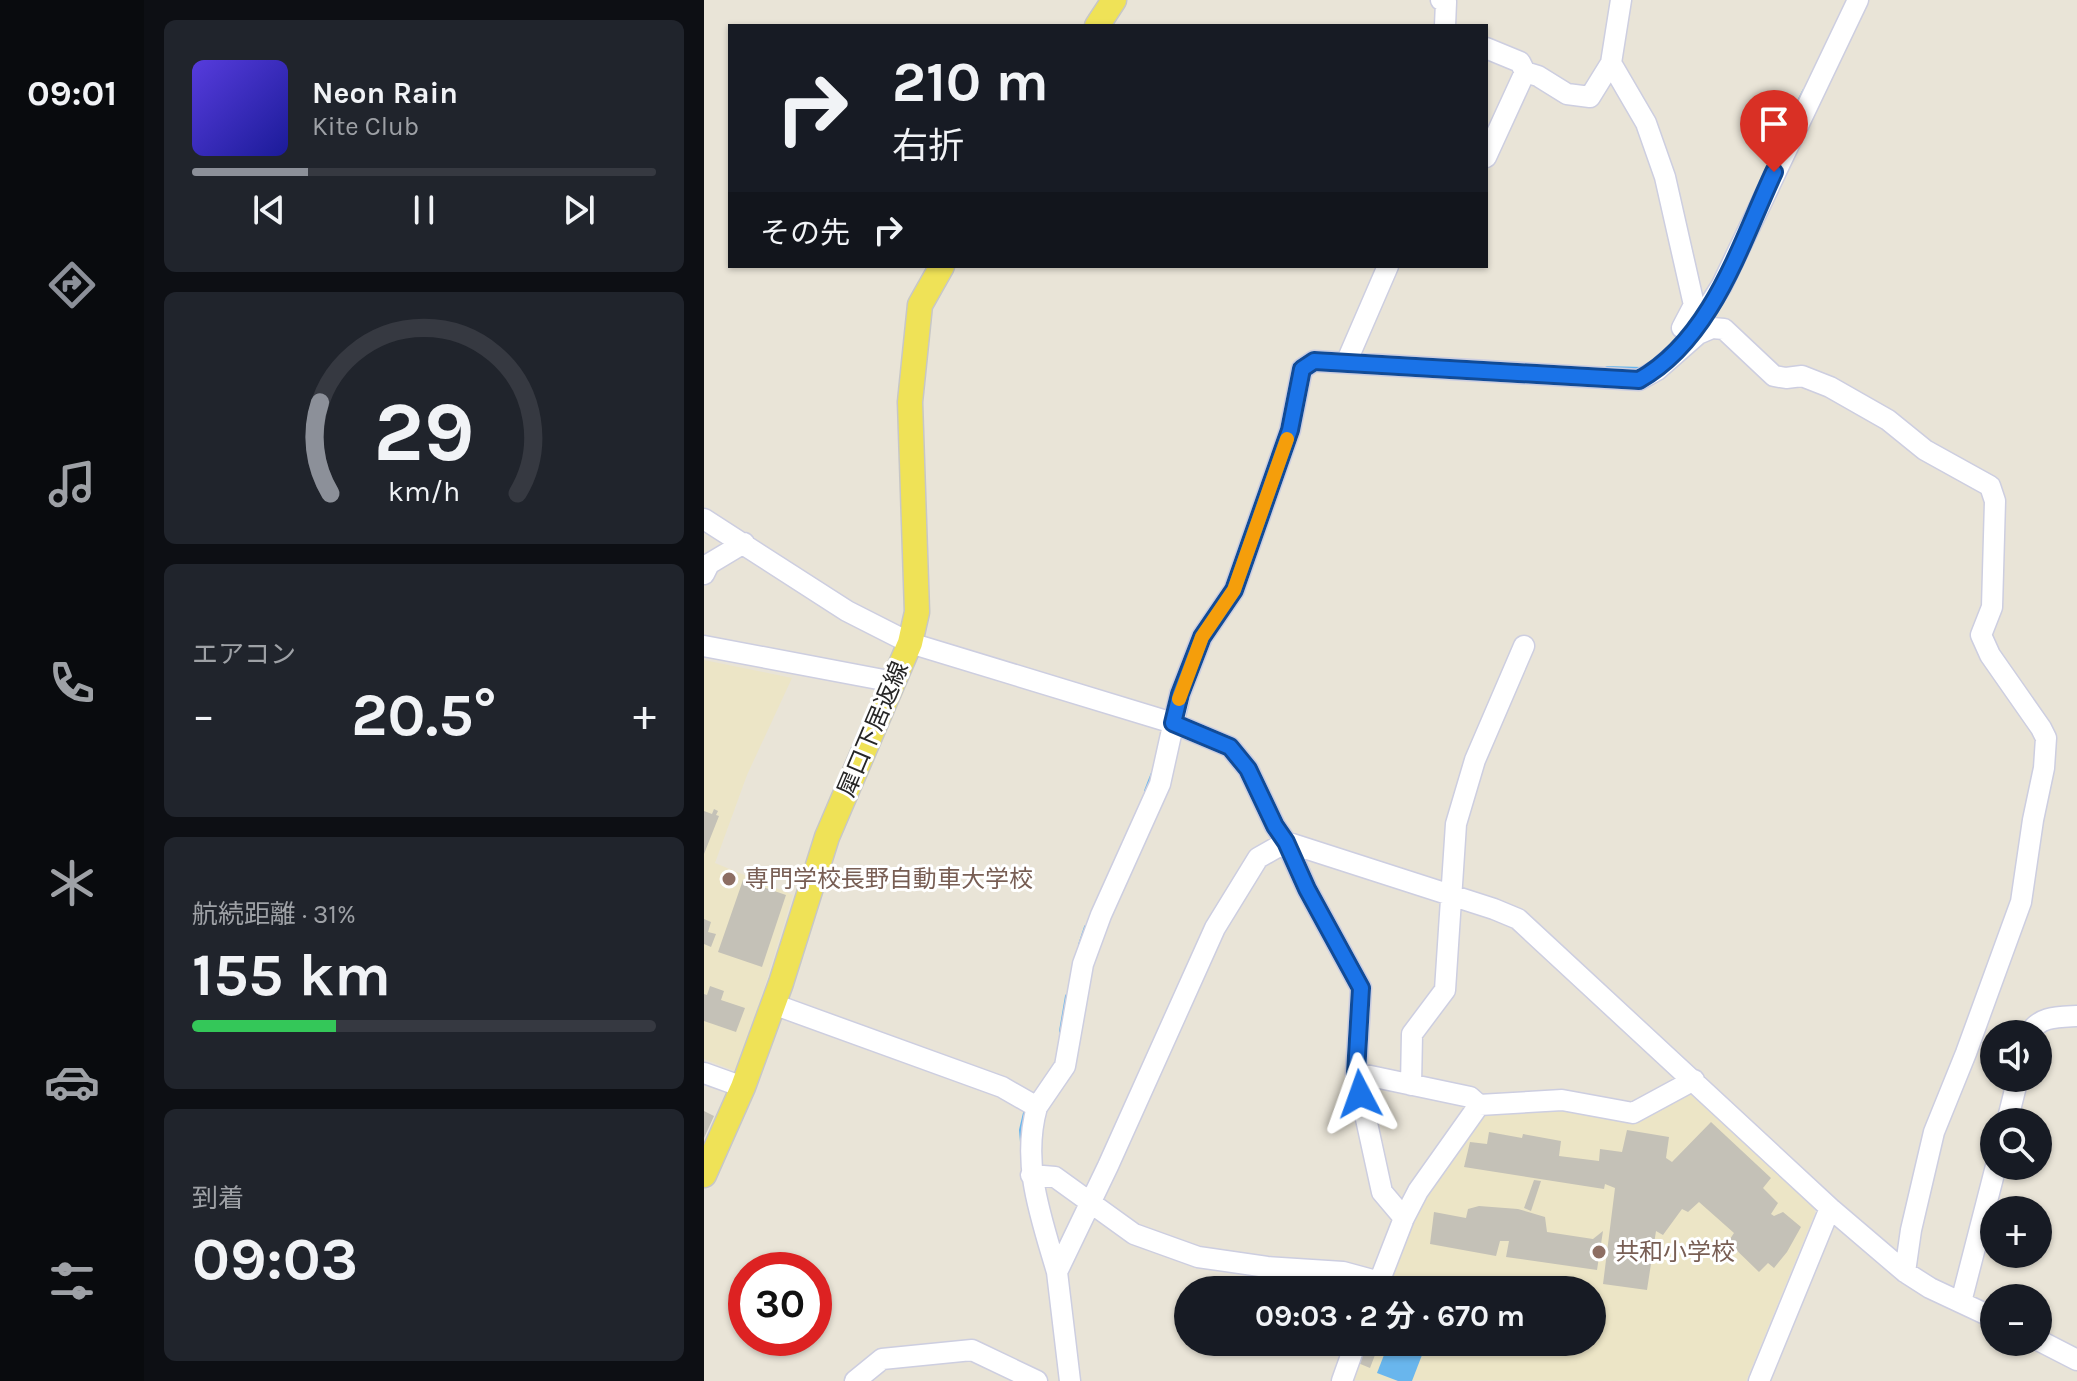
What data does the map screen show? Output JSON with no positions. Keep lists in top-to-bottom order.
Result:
{
  "streets": {
    "main road": ["犀口下居返線"]
  },
  "places": ["専門学校長野自動車大学校", "共和小学校"],
  "page": {
    "tabs": "09:01",
    "turn": ["210 m", "右折"],
    "song": ["Neon Rain", "Kite Club"],
    "then": "その先",
    "tile": [
      "エアコン",
      ["航続距離 · 31%", "155 km"],
      ["到着", "09:03"]
    ],
    "heat": ["−", "20.5°", "+"],
    "map_buttons": ["+", "−"],
    "limit": "30",
    "trip": "09:03 · 2 分 · 670 m",
    "gauge": ["29", "km/h"]
  }
}
